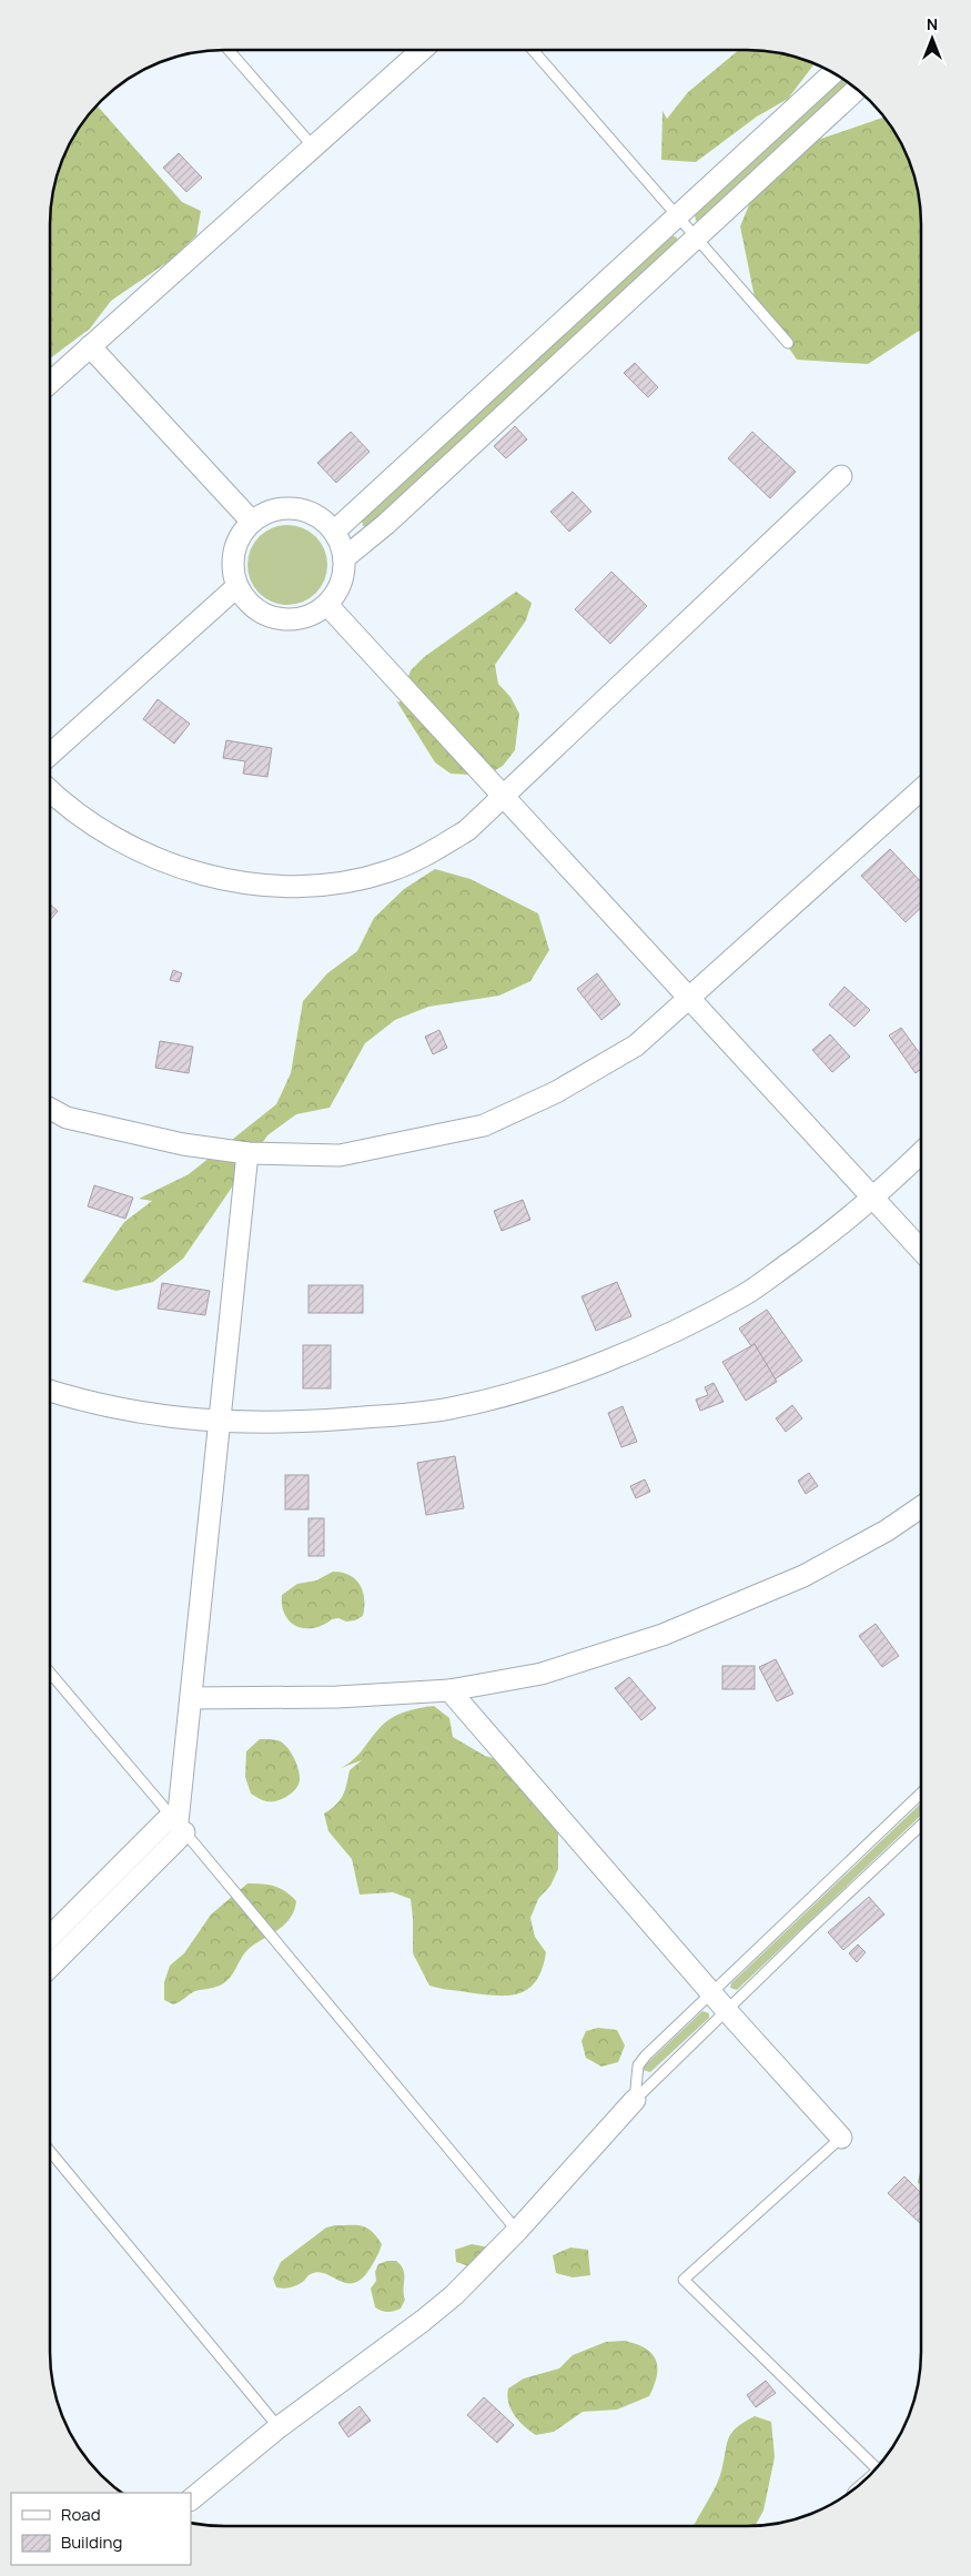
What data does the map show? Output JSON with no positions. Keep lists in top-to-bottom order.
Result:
{
  "legend": ["Road", "Building"],
  "north": "top"
}
